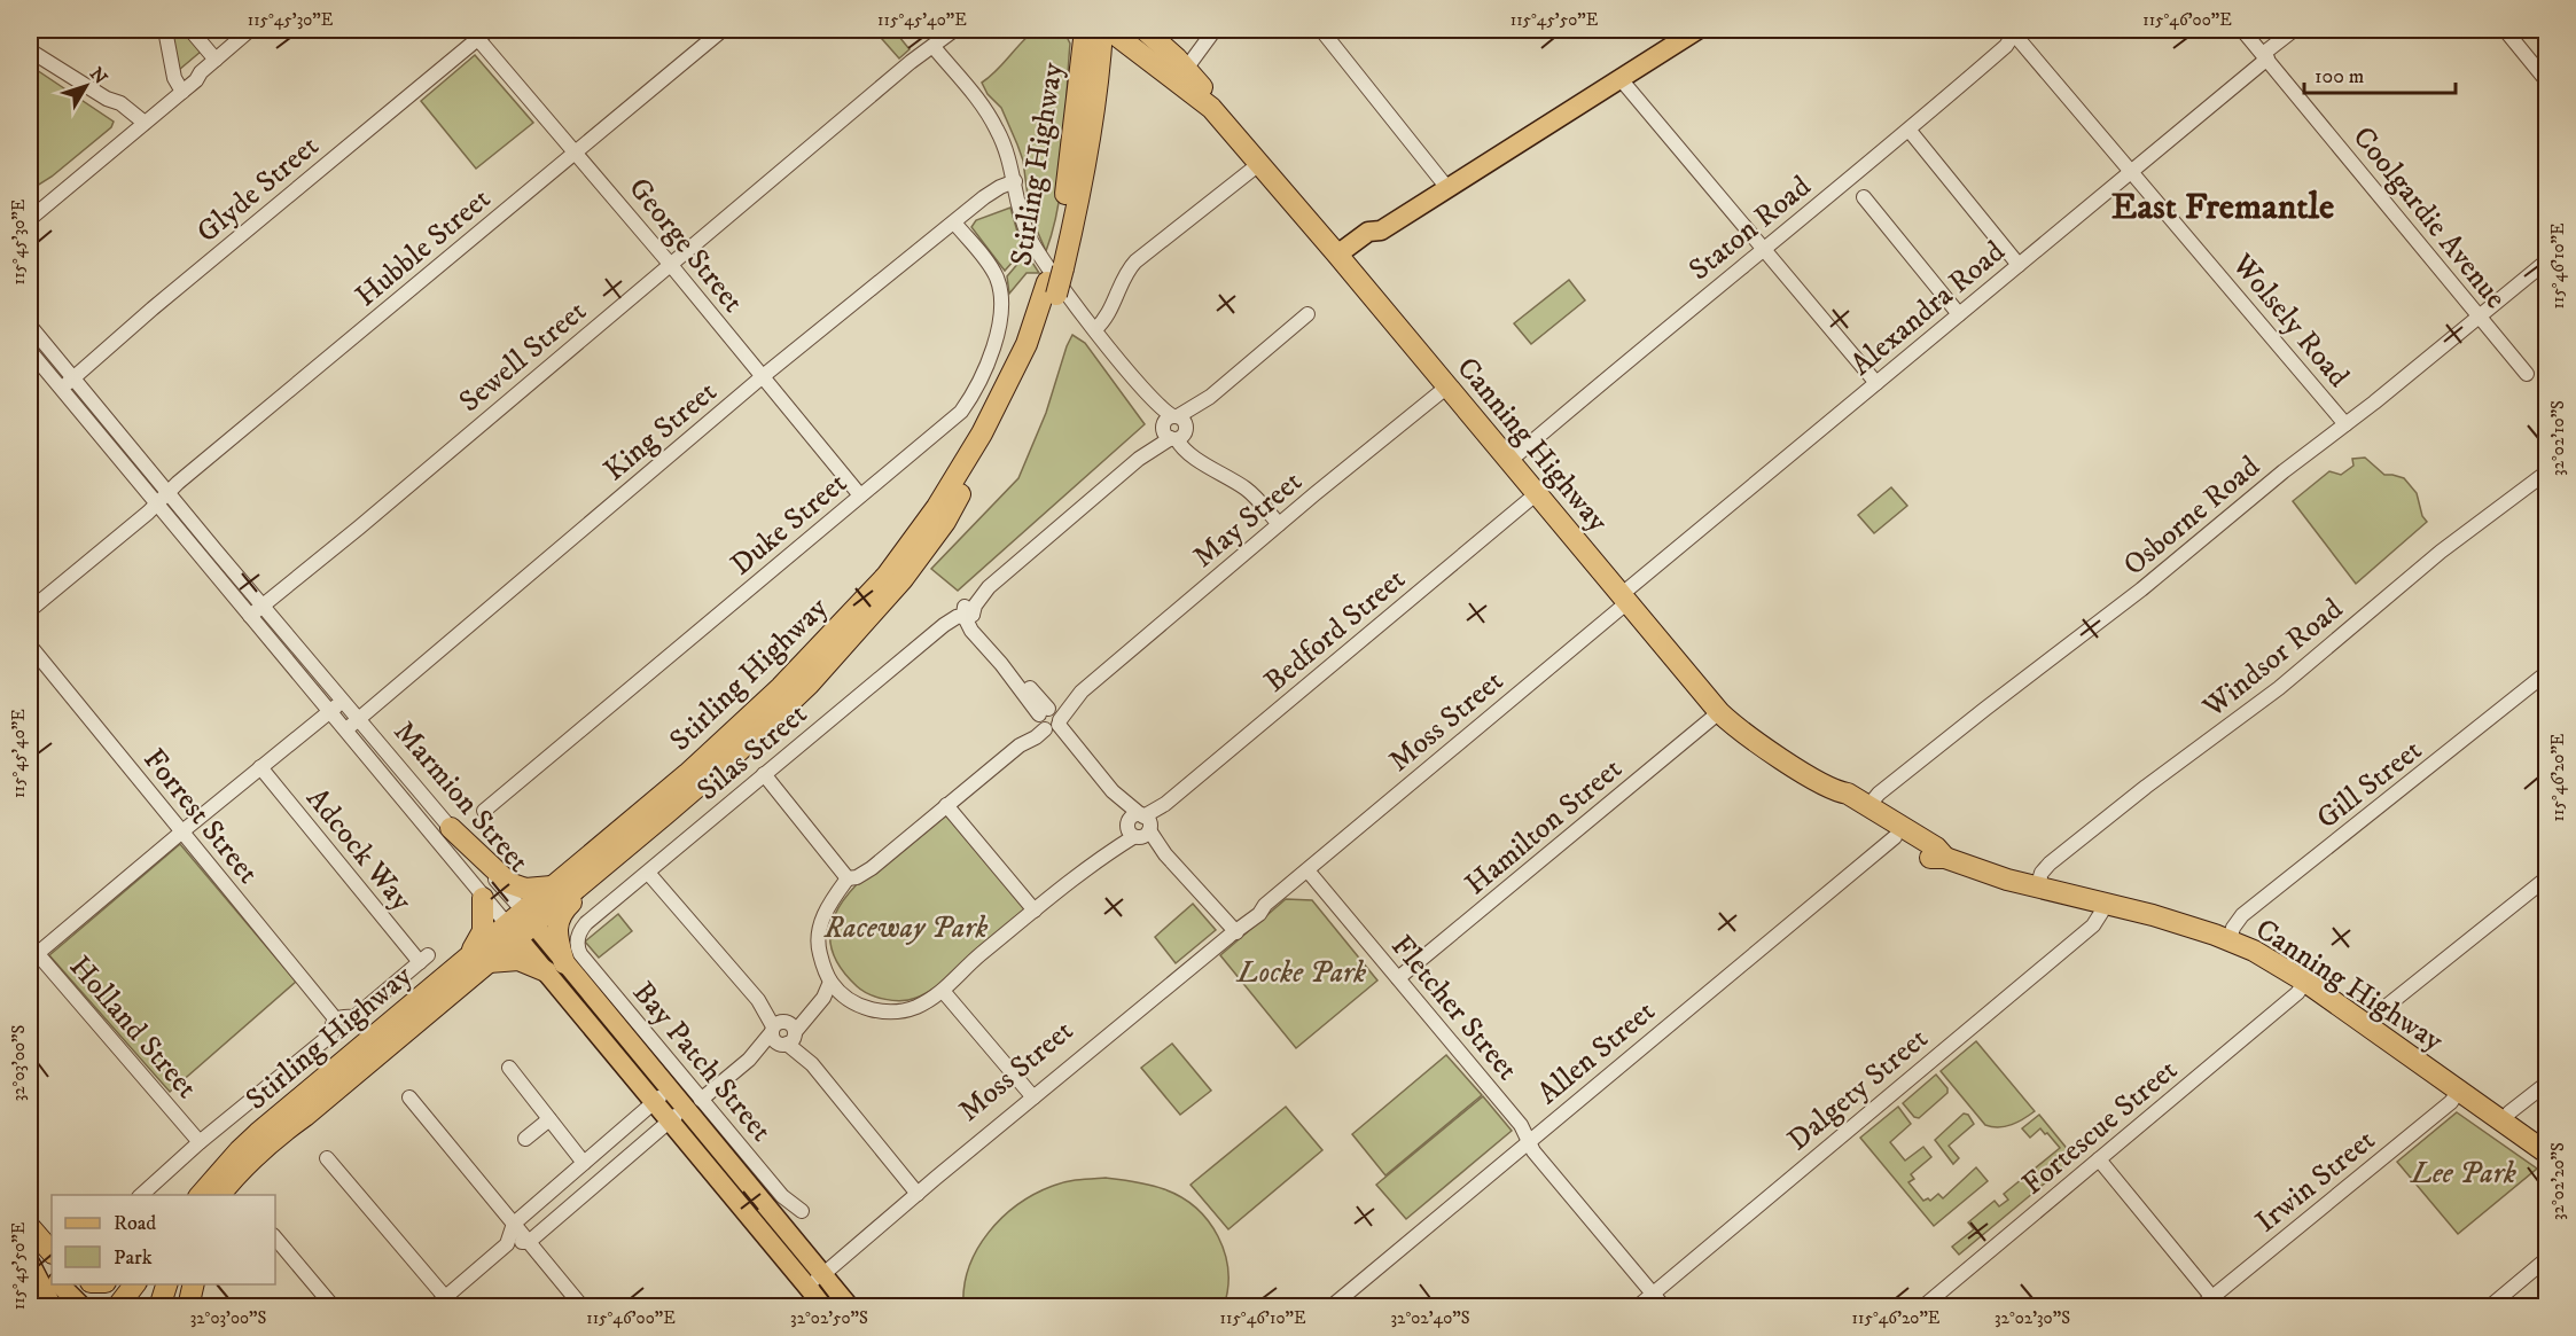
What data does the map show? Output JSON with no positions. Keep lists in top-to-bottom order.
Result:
{
  "streets": {
    "highway": ["Stirling Highway", "Canning Highway"],
    "main road": ["Marmion Street"],
    "street": [
      "Glyde Street",
      "Coolgardie Avenue",
      "Staton Road",
      "George Street",
      "Hubble Street",
      "Alexandra Road",
      "Wolsely Road",
      "Sewell Street",
      "King Street",
      "Osborne Road",
      "May Street",
      "Duke Street",
      "Bedford Street",
      "Windsor Road",
      "Moss Street",
      "Silas Street",
      "Gill Street",
      "Forrest Street",
      "Hamilton Street",
      "Adcock Way",
      "Fletcher Street",
      "Holland Street",
      "Allen Street",
      "Bay Patch Street",
      "Dalgety Street",
      "Fortescue Street",
      "Irwin Street"
    ]
  },
  "crossings": [
    ["Stirling Highway", "Marmion Street"],
    ["Glyde Street", "George Street"],
    ["Glyde Street", "Marmion Street"],
    ["Coolgardie Avenue", "Alexandra Road"],
    ["Coolgardie Avenue", "Osborne Road"],
    ["Staton Road", "Wolsely Road"],
    ["Staton Road", "Canning Highway"],
    ["George Street", "Hubble Street"],
    ["George Street", "Sewell Street"],
    ["George Street", "King Street"],
    ["George Street", "Duke Street"],
    ["Hubble Street", "Marmion Street"],
    ["Alexandra Road", "Wolsely Road"],
    ["Alexandra Road", "Canning Highway"],
    ["Alexandra Road", "Moss Street"],
    ["Wolsely Road", "Osborne Road"],
    ["Sewell Street", "Marmion Street"],
    ["King Street", "Duke Street"],
    ["King Street", "Marmion Street"],
    ["Canning Highway", "Osborne Road"],
    ["Canning Highway", "May Street"],
    ["Canning Highway", "Bedford Street"],
    ["Canning Highway", "Windsor Road"],
    ["Canning Highway", "Moss Street"],
    ["Canning Highway", "Gill Street"],
    ["Canning Highway", "Hamilton Street"],
    ["Canning Highway", "Allen Street"],
    ["Canning Highway", "Dalgety Street"],
    ["Canning Highway", "Fortescue Street"],
    ["Canning Highway", "Irwin Street"],
    ["Moss Street", "Marmion Street"],
    ["Moss Street", "Fletcher Street"],
    ["Silas Street", "Bay Patch Street"],
    ["Marmion Street", "Bay Patch Street"],
    ["Forrest Street", "Adcock Way"],
    ["Hamilton Street", "Fletcher Street"],
    ["Fletcher Street", "Allen Street"],
    ["Fletcher Street", "Dalgety Street"]
  ],
  "districts": ["East Fremantle"],
  "parks": ["Raceway Park", "Locke Park", "Lee Park"],
  "legend": ["Road", "Park"],
  "scale_bar": "100 m",
  "north": "top right",
  "coordinates": [
    "115°45'30\"E",
    "115°45'40\"E",
    "115°45'50\"E",
    "115°46'00\"E",
    "115°46'10\"E",
    "32°02'10\"S",
    "115°46'20\"E",
    "32°03'00\"S",
    "32°02'20\"S",
    "32°02'50\"S",
    "32°02'40\"S",
    "32°02'30\"S"
  ]
}
